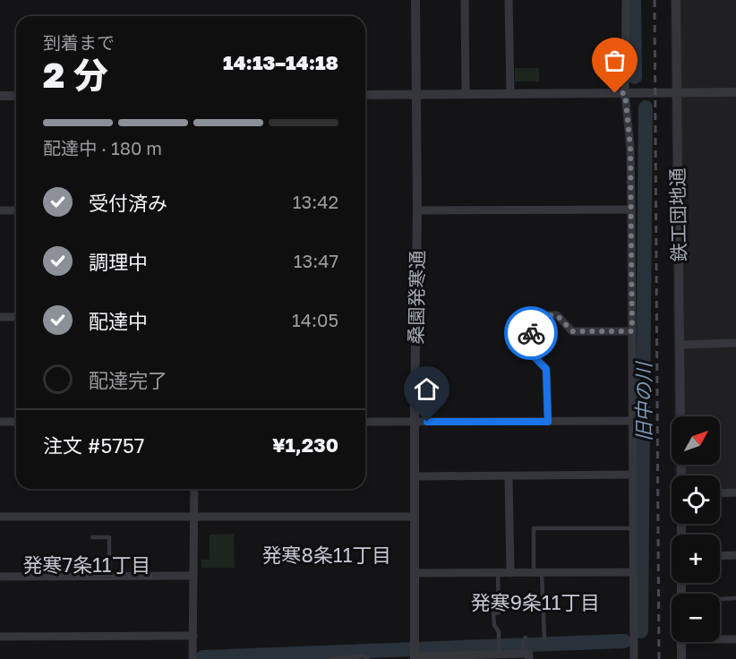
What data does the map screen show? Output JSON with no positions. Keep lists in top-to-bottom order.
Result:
{
  "streets": {
    "street": ["鉄工団地通", "桑園発寒通"]
  },
  "districts": ["発寒8条11丁目", "発寒7条11丁目", "発寒9条11丁目"],
  "water": ["旧中の川"],
  "north": "top right",
  "page": {
    "heading": ["2 分", "到着まで", "14:13–14:18"],
    "panel": ["注文 #5757", "¥1,230"],
    "bar": "配達中 · 180 m",
    "list": [
      ["受付済み", "13:42"],
      ["調理中", "13:47"],
      ["配達中", "14:05"],
      "配達完了"
    ],
    "map_buttons": ["+", "−"]
  }
}
